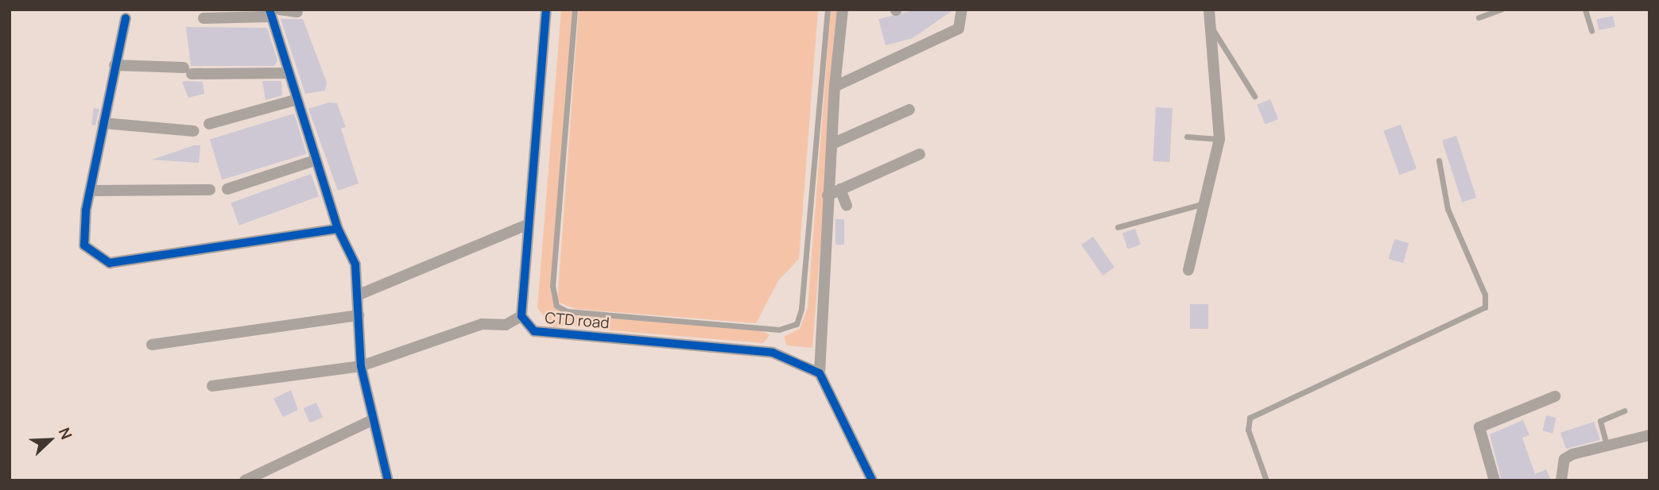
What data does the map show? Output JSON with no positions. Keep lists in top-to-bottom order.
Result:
{
  "streets": {
    "street": ["CTD road"]
  },
  "north": "top right"
}
